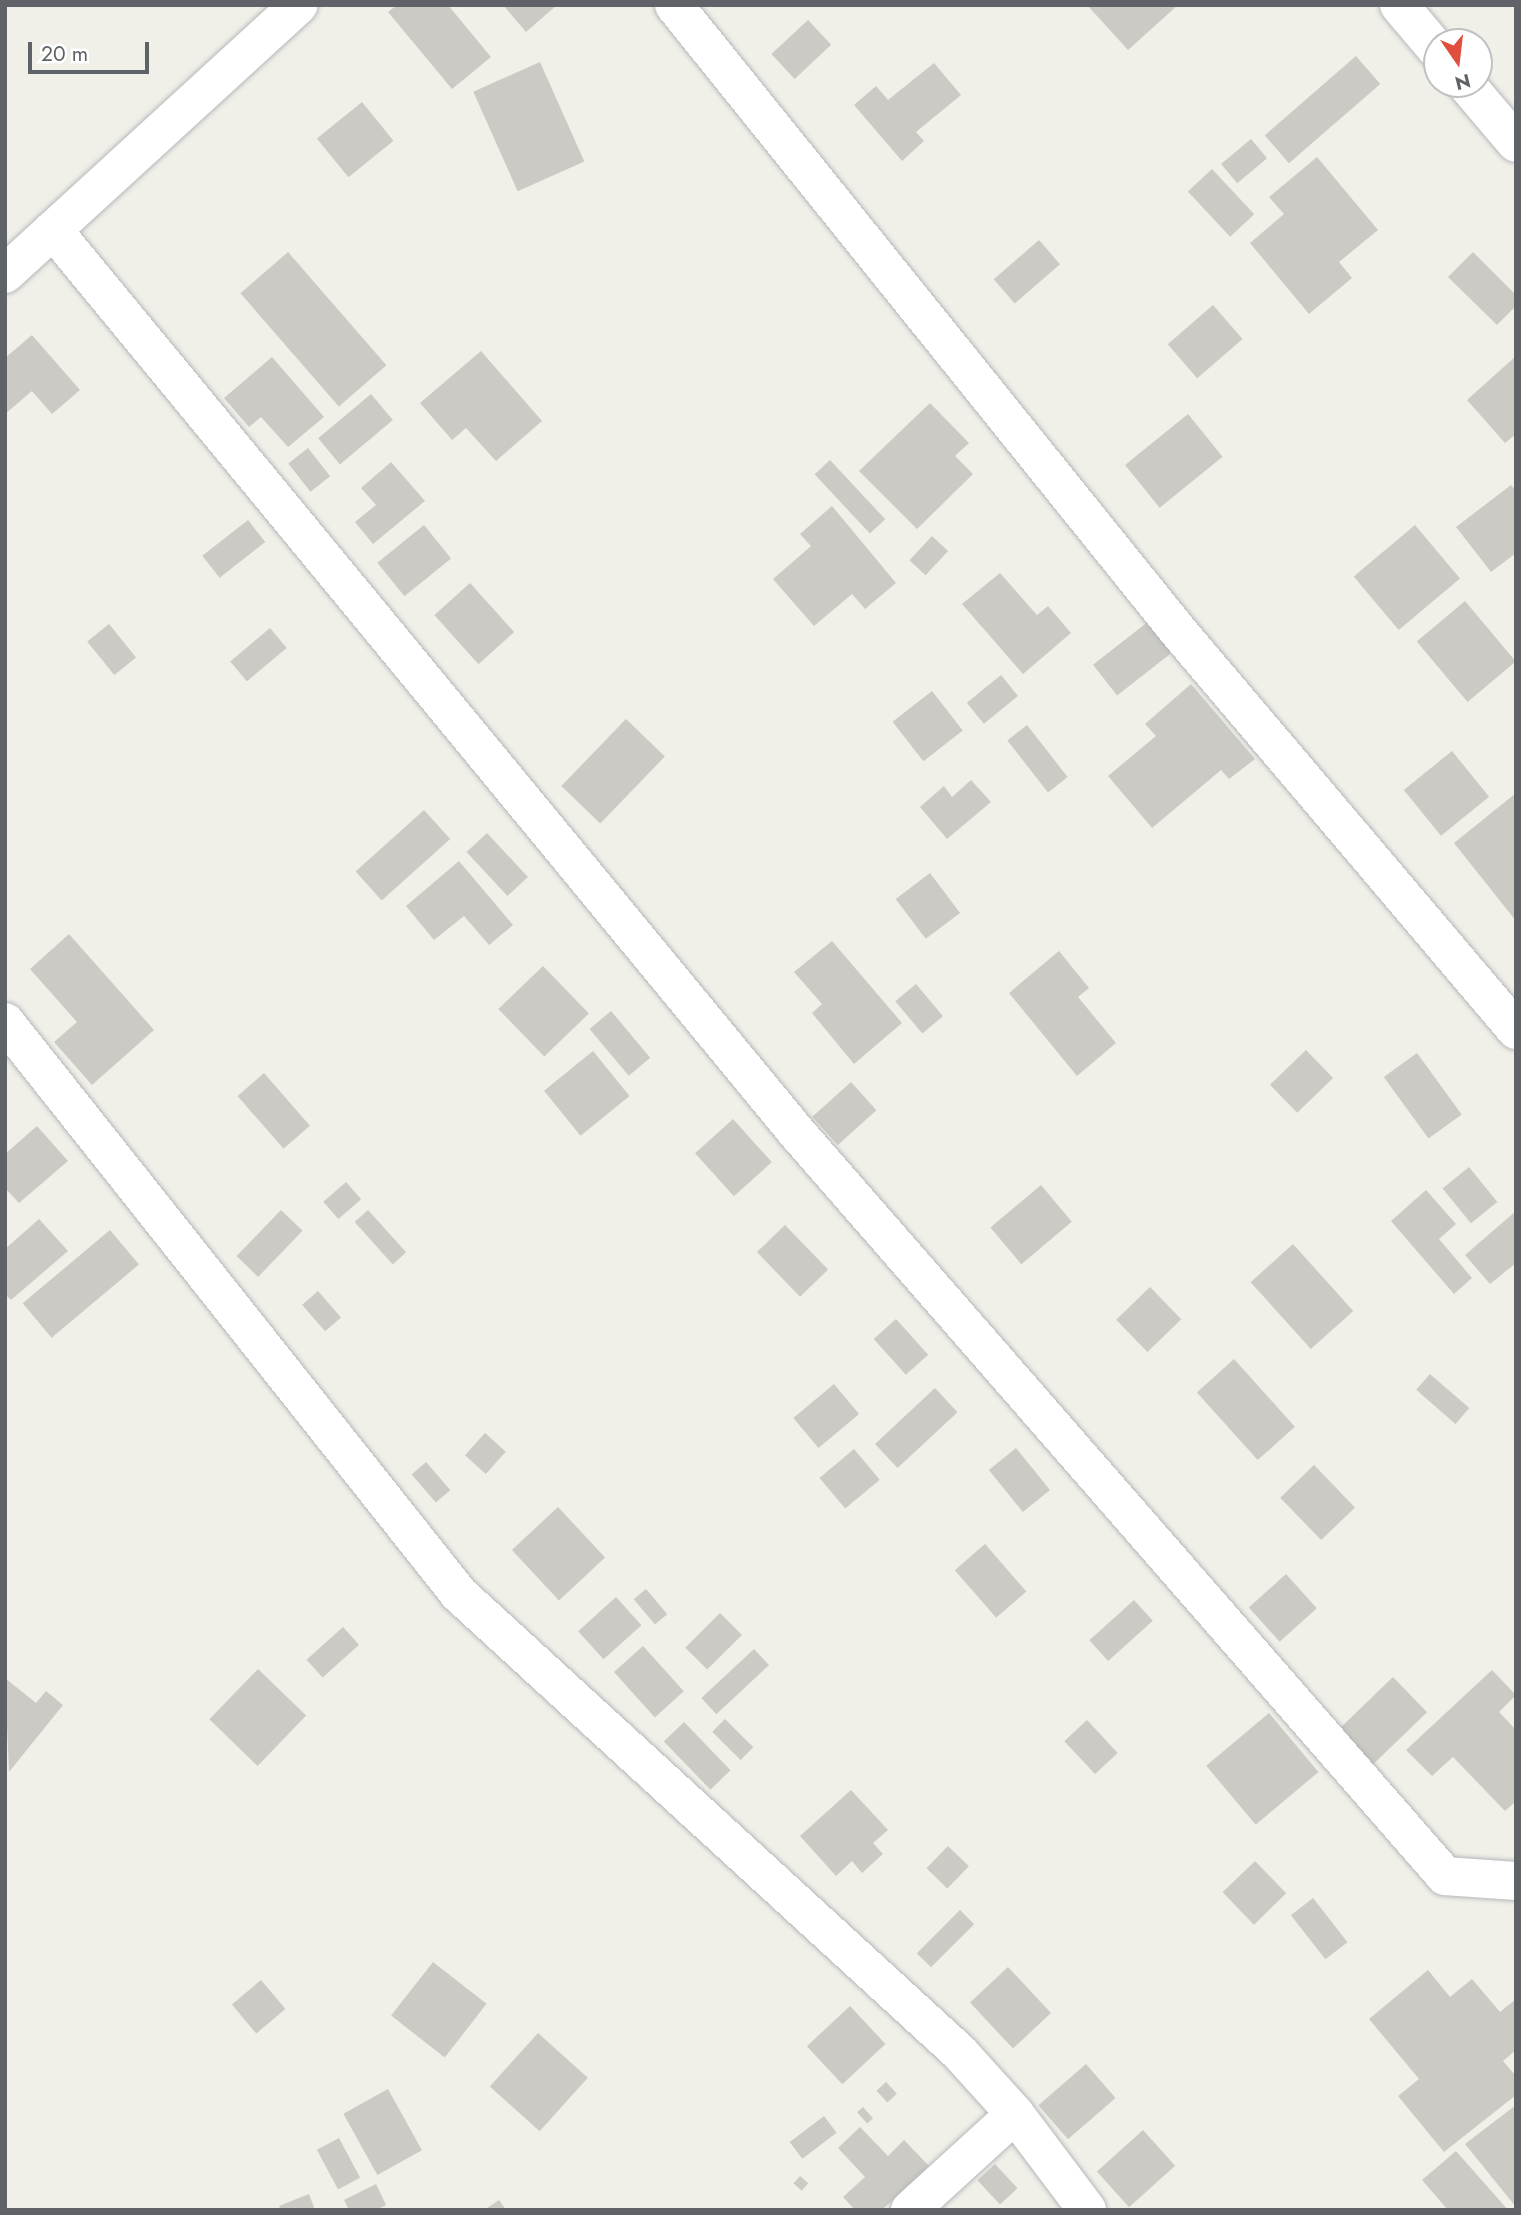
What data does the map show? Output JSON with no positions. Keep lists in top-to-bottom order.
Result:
{
  "scale_bar": "20 m",
  "north": "bottom"
}
